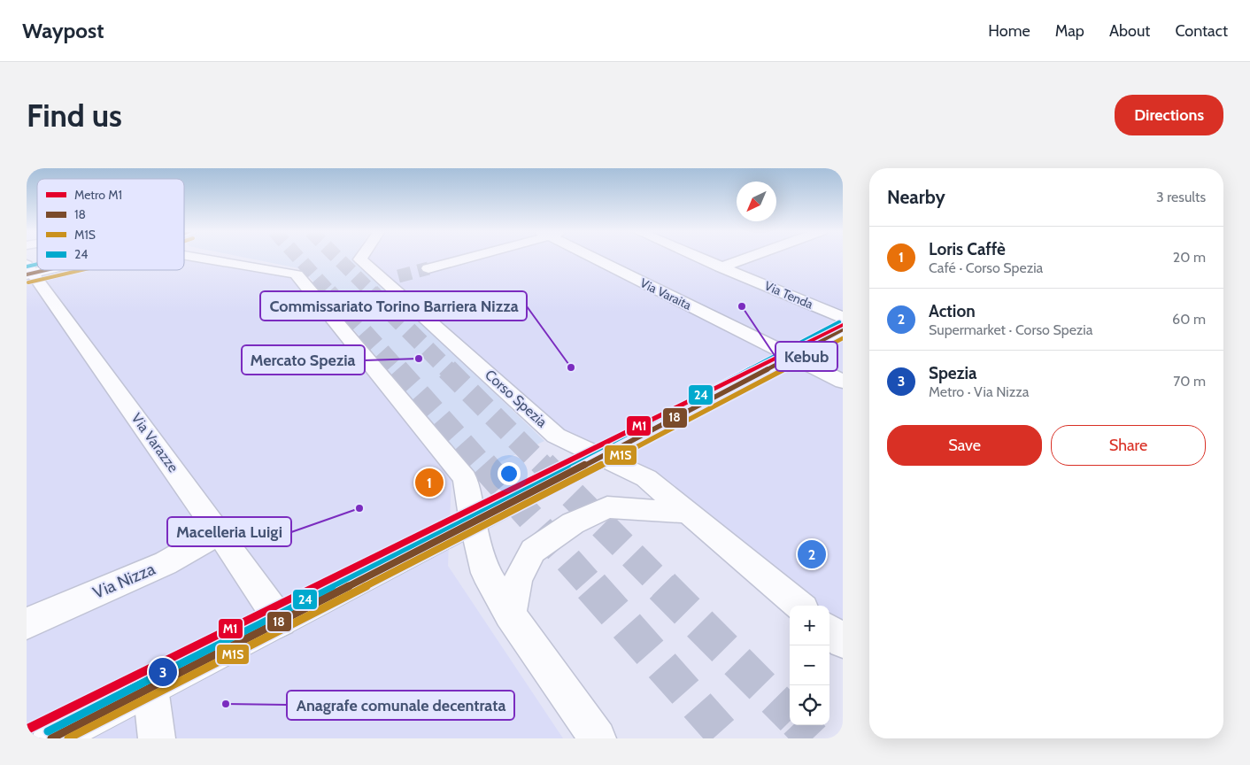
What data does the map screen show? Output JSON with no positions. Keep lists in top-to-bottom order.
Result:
{
  "streets": {
    "street": [
      "Via Varaita",
      "Via Tenda",
      "Corso Spezia",
      "Via Varazze",
      "Via Nizza"
    ]
  },
  "crossings": [
    ["Via Varazze", "Via Nizza"]
  ],
  "places": [
    "Kebub",
    "Mercato Spezia",
    "Commissariato Torino Barriera Nizza",
    "Macelleria Luigi",
    "Anagrafe comunale decentrata"
  ],
  "lines": [
    "transit line 24",
    "transit line 18",
    "transit line M1S",
    "metro line M1"
  ],
  "legend": [
    "Metro M1",
    "18",
    "M1S",
    "24"
  ],
  "north": "bottom left",
  "page": {
    "header": "Waypost",
    "nav": [
      "Home",
      "Map",
      "About",
      "Contact"
    ],
    "buttons": [
      "Directions",
      ["Save", "Share"]
    ],
    "title": "Find us",
    "heading": ["Nearby", "3 results"],
    "list": [
      {
        "mark": "1",
        "name": "Loris Caffè",
        "note": "Café · Corso Spezia",
        "value": "20 m"
      },
      {
        "mark": "2",
        "name": "Action",
        "note": "Supermarket · Corso Spezia",
        "value": "60 m"
      },
      {
        "mark": "3",
        "name": "Spezia",
        "note": "Metro · Via Nizza",
        "value": "70 m"
      }
    ],
    "pins": ["1", "2", "3"],
    "map_buttons": ["+", "−"]
  }
}
